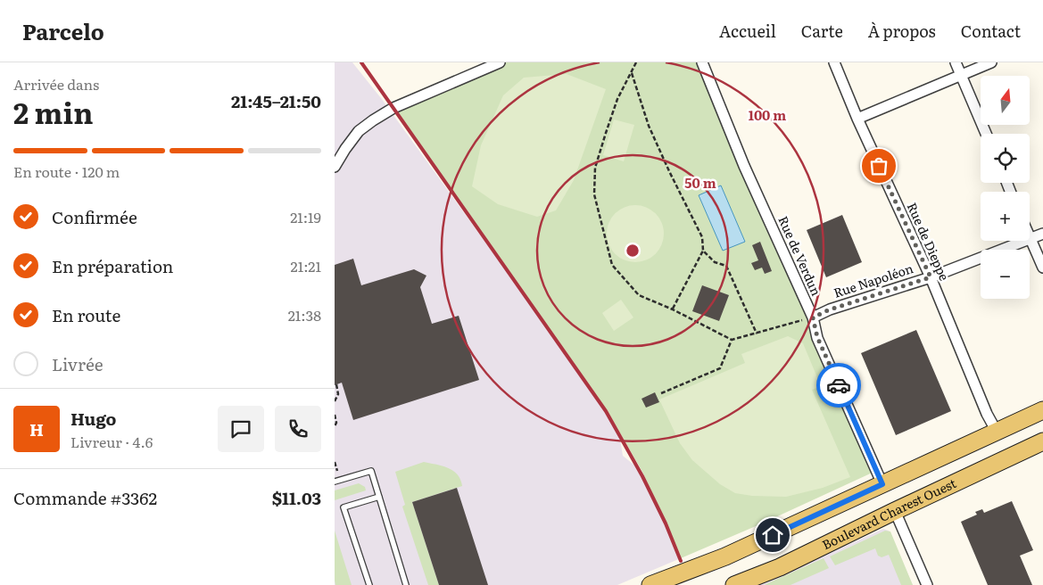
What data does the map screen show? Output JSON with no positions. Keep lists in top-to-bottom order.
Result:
{
  "streets": {
    "main road": ["Boulevard Charest Ouest"],
    "street": ["Rue de Dieppe", "Rue de Verdun", "Rue Napoléon"]
  },
  "crossings": [
    ["Rue de Dieppe", "Rue Napoléon"],
    ["Rue de Verdun", "Rue Napoléon"]
  ],
  "north": "top",
  "page": {
    "header": "Parcelo",
    "nav": [
      "Accueil",
      "Carte",
      "À propos",
      "Contact"
    ],
    "heading": ["2 min", "Arrivée dans", "21:45–21:50"],
    "panel": [
      "Hugo",
      "Livreur · 4.6",
      "Commande #3362",
      "$11.03"
    ],
    "map_buttons": ["+", "−"],
    "bar": "En route · 120 m",
    "list": [
      ["Confirmée", "21:19"],
      ["En préparation", "21:21"],
      ["En route", "21:38"],
      "Livrée"
    ],
    "round": "H"
  },
  "rings": ["100 m", "50 m"]
}
